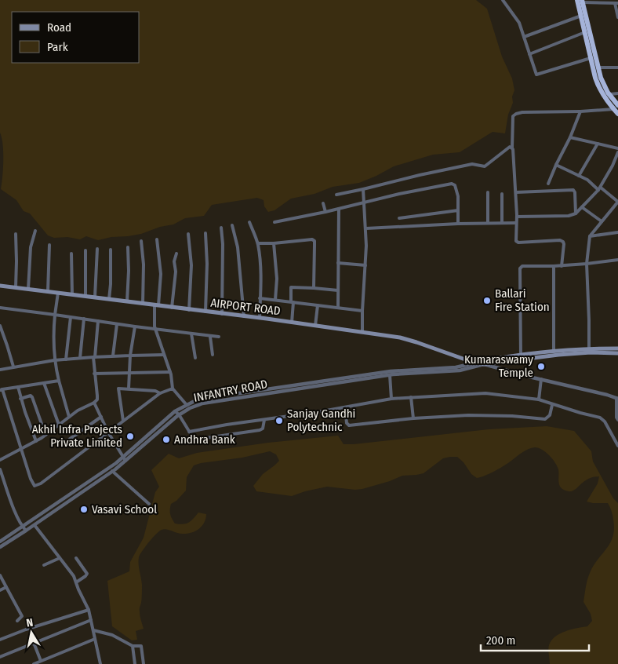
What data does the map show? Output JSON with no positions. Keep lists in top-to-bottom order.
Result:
{
  "streets": {
    "main road": ["AIRPORT ROAD"],
    "street": ["INFANTRY ROAD"]
  },
  "crossings": [
    ["AIRPORT ROAD", "INFANTRY ROAD"]
  ],
  "places": [
    "Ballari Fire Station",
    "Kumaraswamy Temple",
    "Sanjay Gandhi Polytechnic",
    "Akhil Infra Projects Private Limited",
    "Andhra Bank",
    "Vasavi School"
  ],
  "legend": ["Road", "Park"],
  "scale_bar": "200 m",
  "north": "top"
}
